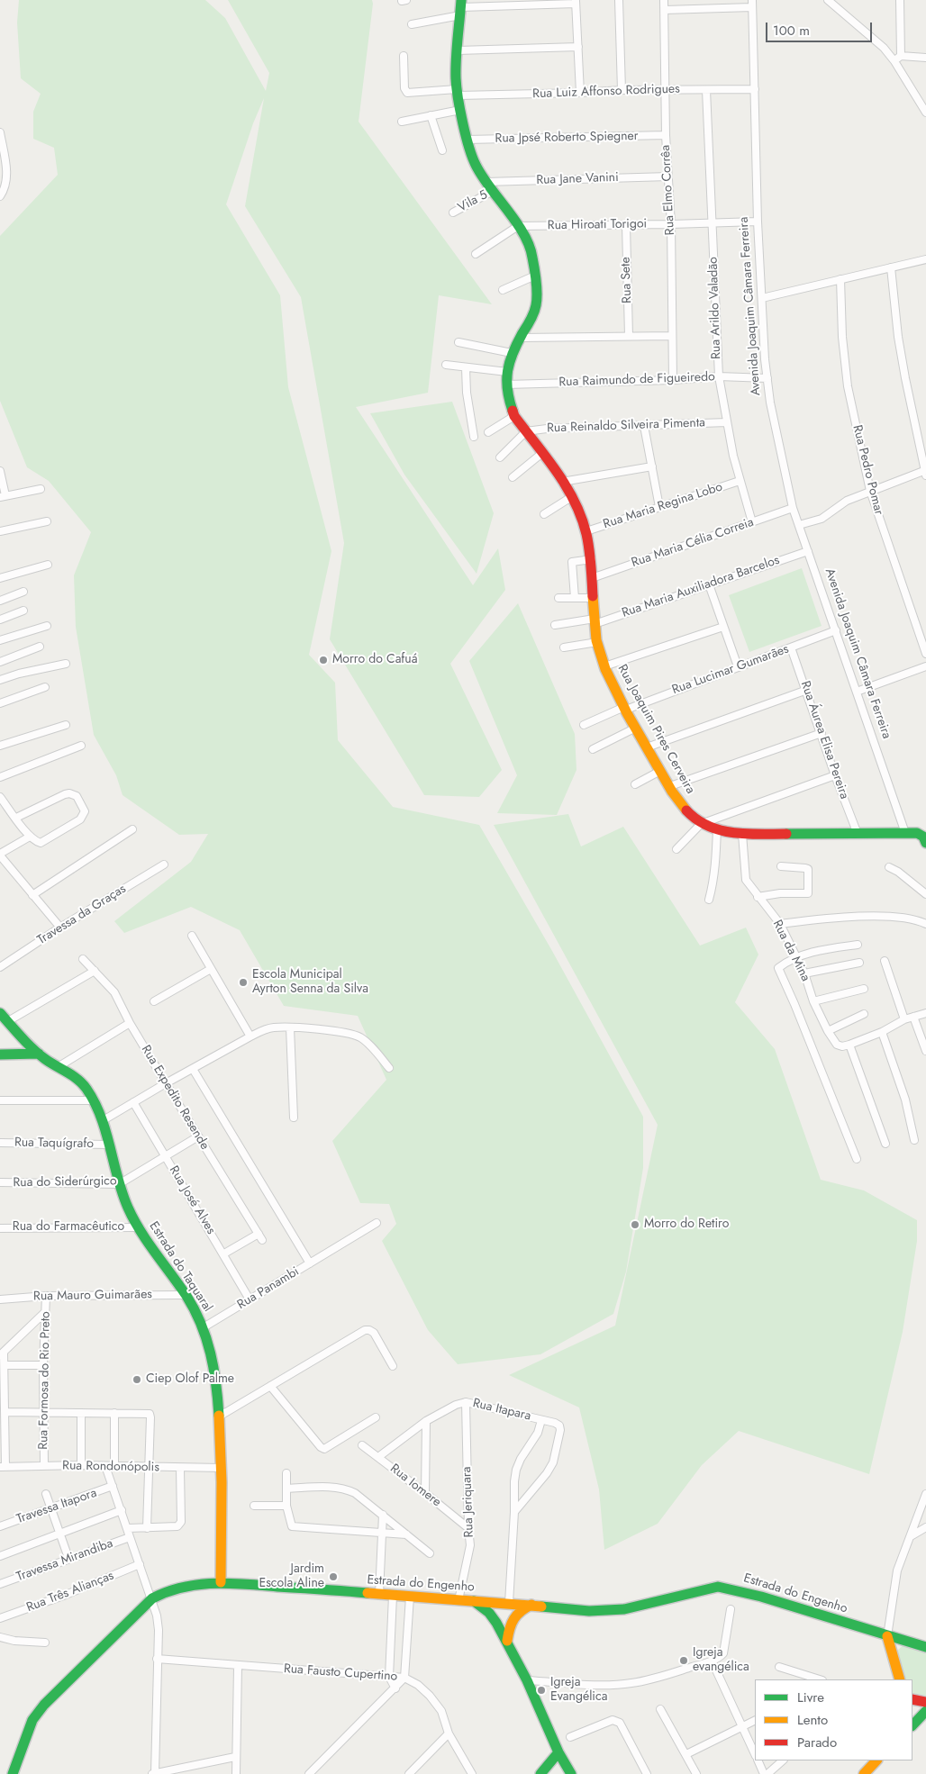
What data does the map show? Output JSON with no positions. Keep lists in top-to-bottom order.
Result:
{
  "streets": {
    "street": [
      "Rua Luiz Affonso Rodrigues",
      "Rua Jpsé Roberto Spiegner",
      "Rua Jane Vanini",
      "Rua Elmo Corrêa",
      "Vila 5",
      "Rua Hiroati Torigoi",
      "Rua Sete",
      "Avenida Joaquim Câmara Ferreira",
      "Rua Arildo Valadão",
      "Rua Raimundo de Figueiredo",
      "Rua Reinaldo Silveira Pimenta",
      "Rua Pedro Pomar",
      "Rua Maria Regina Lobo",
      "Rua Maria Célia Correia",
      "Rua Maria Auxiliadora Barcelos",
      "Rua Lucimar Gumarães",
      "Rua Joaquim Pires Cerveira",
      "Rua Áurea Elisa Pereira",
      "Travessa da Graças",
      "Rua da Mina",
      "Rua Expedito Resende",
      "Rua Taquígrafo",
      "Rua do Siderúrgico",
      "Rua José Alves",
      "Rua do Farmacêutico",
      "Estrada do Taquaral",
      "Rua Panambi",
      "Rua Mauro Guimarães",
      "Rua Formosa do Rio Preto",
      "Rua Itapara",
      "Rua Rondonópolis",
      "Rua Iomere",
      "Rua Jeriquara",
      "Travessa Itapora",
      "Travessa Mirandiba",
      "Estrada do Engenho",
      "Rua Três Alianças",
      "Rua Fausto Cupertino"
    ]
  },
  "crossings": [
    ["Rua Luiz Affonso Rodrigues", "Rua Elmo Corrêa"],
    ["Rua Luiz Affonso Rodrigues", "Avenida Joaquim Câmara Ferreira"],
    ["Rua Luiz Affonso Rodrigues", "Rua Arildo Valadão"],
    ["Rua Luiz Affonso Rodrigues", "Rua Joaquim Pires Cerveira"],
    ["Rua Jpsé Roberto Spiegner", "Rua Elmo Corrêa"],
    ["Rua Jpsé Roberto Spiegner", "Rua Joaquim Pires Cerveira"],
    ["Rua Jane Vanini", "Rua Elmo Corrêa"],
    ["Rua Jane Vanini", "Rua Joaquim Pires Cerveira"],
    ["Rua Elmo Corrêa", "Rua Hiroati Torigoi"],
    ["Rua Elmo Corrêa", "Rua Raimundo de Figueiredo"],
    ["Vila 5", "Rua Joaquim Pires Cerveira"],
    ["Rua Hiroati Torigoi", "Rua Sete"],
    ["Rua Hiroati Torigoi", "Avenida Joaquim Câmara Ferreira"],
    ["Rua Hiroati Torigoi", "Rua Arildo Valadão"],
    ["Rua Hiroati Torigoi", "Rua Joaquim Pires Cerveira"],
    ["Avenida Joaquim Câmara Ferreira", "Rua Raimundo de Figueiredo"],
    ["Avenida Joaquim Câmara Ferreira", "Rua Maria Célia Correia"],
    ["Avenida Joaquim Câmara Ferreira", "Rua Maria Auxiliadora Barcelos"],
    ["Avenida Joaquim Câmara Ferreira", "Rua Lucimar Gumarães"],
    ["Avenida Joaquim Câmara Ferreira", "Rua Joaquim Pires Cerveira"],
    ["Rua Arildo Valadão", "Rua Raimundo de Figueiredo"],
    ["Rua Arildo Valadão", "Rua Reinaldo Silveira Pimenta"],
    ["Rua Arildo Valadão", "Rua Maria Regina Lobo"],
    ["Rua Arildo Valadão", "Rua Maria Célia Correia"],
    ["Rua Raimundo de Figueiredo", "Rua Joaquim Pires Cerveira"],
    ["Rua Reinaldo Silveira Pimenta", "Rua Joaquim Pires Cerveira"],
    ["Rua Maria Regina Lobo", "Rua Joaquim Pires Cerveira"],
    ["Rua Maria Célia Correia", "Rua Joaquim Pires Cerveira"],
    ["Rua Maria Auxiliadora Barcelos", "Rua Joaquim Pires Cerveira"],
    ["Rua Lucimar Gumarães", "Rua Joaquim Pires Cerveira"],
    ["Rua Lucimar Gumarães", "Rua Áurea Elisa Pereira"],
    ["Rua Joaquim Pires Cerveira", "Rua Áurea Elisa Pereira"],
    ["Rua Joaquim Pires Cerveira", "Rua da Mina"],
    ["Rua Expedito Resende", "Rua do Siderúrgico"],
    ["Rua Taquígrafo", "Estrada do Taquaral"],
    ["Rua do Siderúrgico", "Rua José Alves"],
    ["Rua do Siderúrgico", "Estrada do Taquaral"],
    ["Rua José Alves", "Rua Panambi"],
    ["Rua do Farmacêutico", "Estrada do Taquaral"],
    ["Estrada do Taquaral", "Rua Panambi"],
    ["Estrada do Taquaral", "Rua Mauro Guimarães"],
    ["Estrada do Taquaral", "Rua Rondonópolis"],
    ["Estrada do Taquaral", "Estrada do Engenho"],
    ["Rua Mauro Guimarães", "Rua Formosa do Rio Preto"],
    ["Rua Formosa do Rio Preto", "Rua Rondonópolis"],
    ["Rua Itapara", "Rua Iomere"],
    ["Rua Itapara", "Rua Jeriquara"],
    ["Rua Iomere", "Rua Jeriquara"],
    ["Rua Jeriquara", "Estrada do Engenho"]
  ],
  "places": [
    "Morro do Cafuá",
    "Escola Municipal Ayrton Senna da Silva",
    "Morro do Retiro",
    "Ciep Olof Palme",
    "Jardim Escola Aline",
    "Igreja evangélica",
    "Igreja Evangélica"
  ],
  "legend": ["Livre", "Lento", "Parado"],
  "scale_bar": "100 m"
}
